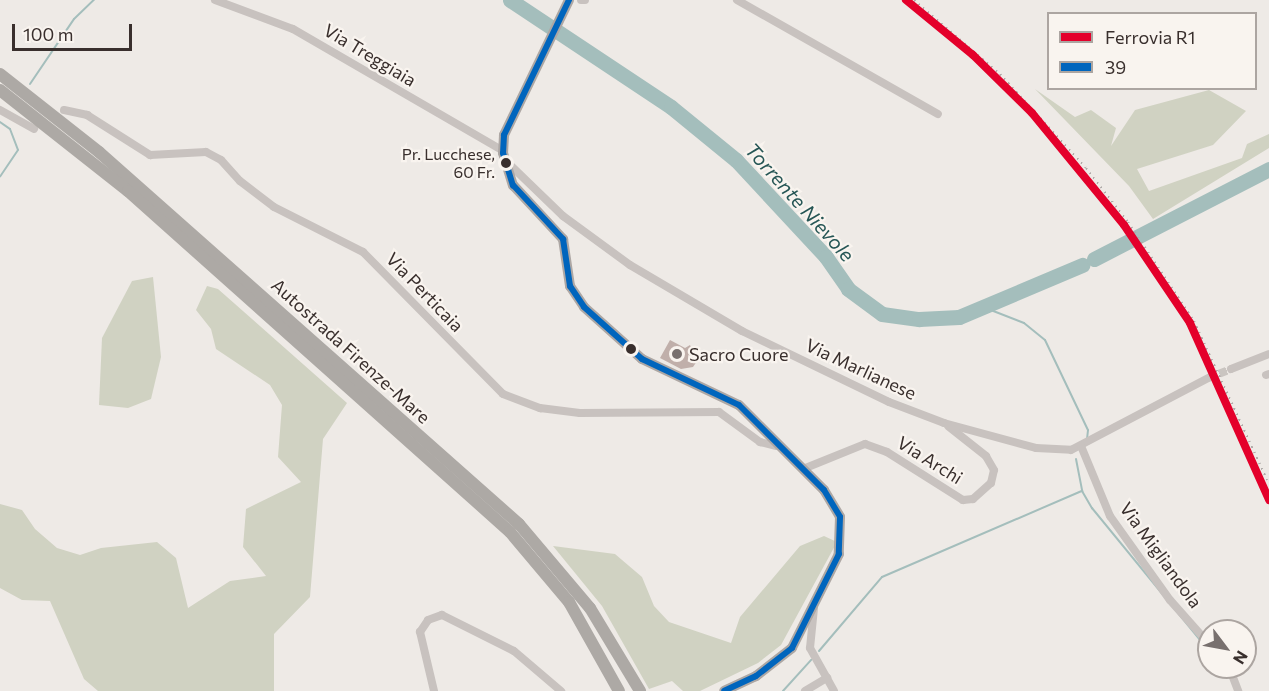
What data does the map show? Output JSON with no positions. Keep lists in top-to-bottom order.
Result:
{
  "streets": {
    "highway": ["Autostrada Firenze-Mare"],
    "street": [
      "Via Treggiaia",
      "Via Perticaia",
      "Via Marlianese",
      "Via Archi",
      "Via Migliandola"
    ]
  },
  "crossings": [
    ["Via Treggiaia", "Via Marlianese"],
    ["Via Marlianese", "Via Archi"],
    ["Via Marlianese", "Via Migliandola"]
  ],
  "water": ["Torrente Nievole"],
  "places": ["Pr. Lucchese, 60 Fr.", "Sacro Cuore"],
  "lines": ["rail line R1", "transit line 39"],
  "legend": ["Ferrovia R1", "39"],
  "scale_bar": "100 m",
  "north": "bottom right"
}
